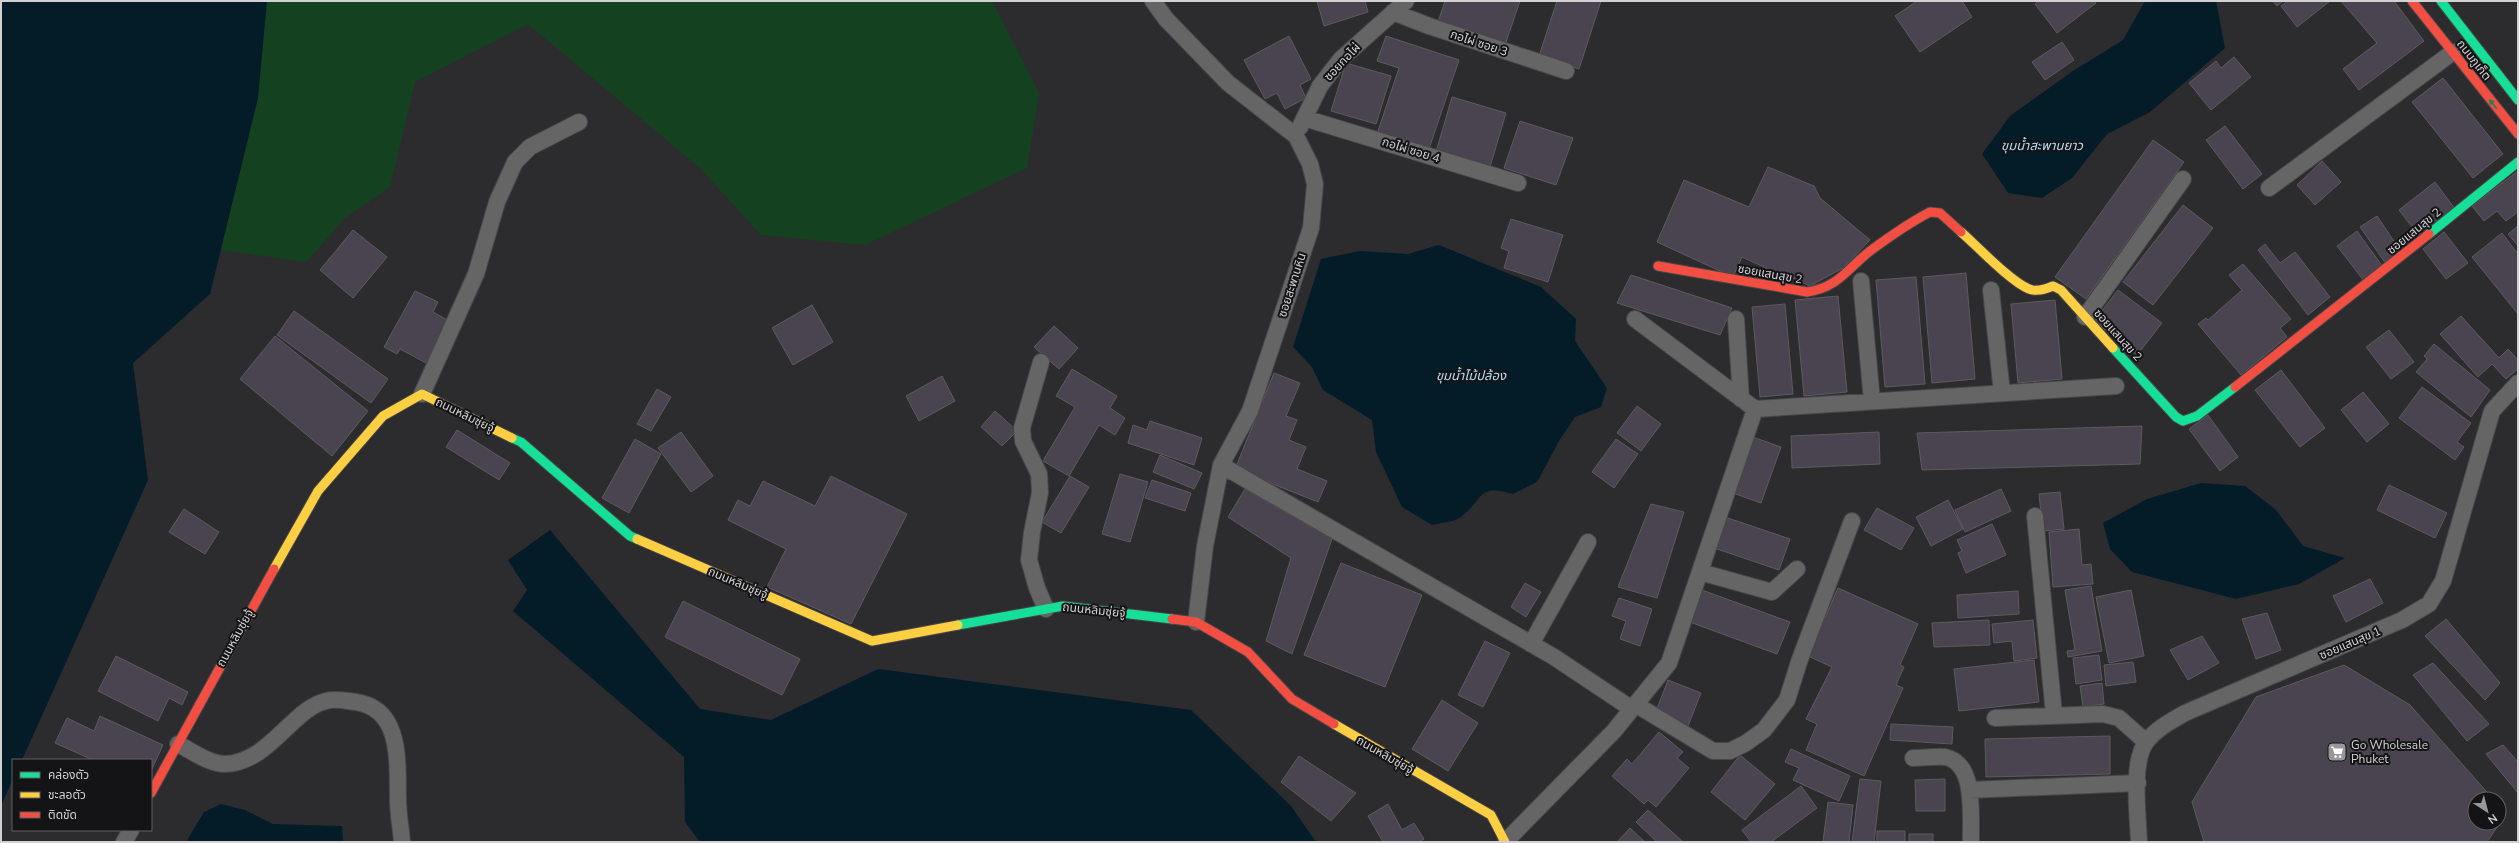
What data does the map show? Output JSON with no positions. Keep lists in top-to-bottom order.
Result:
{
  "streets": {
    "street": [
      "กอไผ่ ซอย 3",
      "ถนนภูเก็ต",
      "ซอยกอไผ่",
      "กอไผ่ ซอย 4",
      "ซอยแสนสุข 2",
      "ซอยสะพานหิน",
      "ถนนหลิมซุ่ยจู้",
      "ซอยแสนสุข 1"
    ]
  },
  "crossings": [
    ["กอไผ่ ซอย 3", "ซอยกอไผ่"],
    ["ซอยกอไผ่", "กอไผ่ ซอย 4"],
    ["ซอยกอไผ่", "ซอยสะพานหิน"],
    ["ซอยสะพานหิน", "ถนนหลิมซุ่ยจู้"]
  ],
  "water": ["ขุมน้ำสะพานยาว", "ขุมน้ำไม้ปล้อง"],
  "places": {
    "supermarket": ["Go Wholesale Phuket"]
  },
  "legend": ["คล่องตัว", "ชะลอตัว", "ติดขัด"],
  "north": "bottom right"
}
